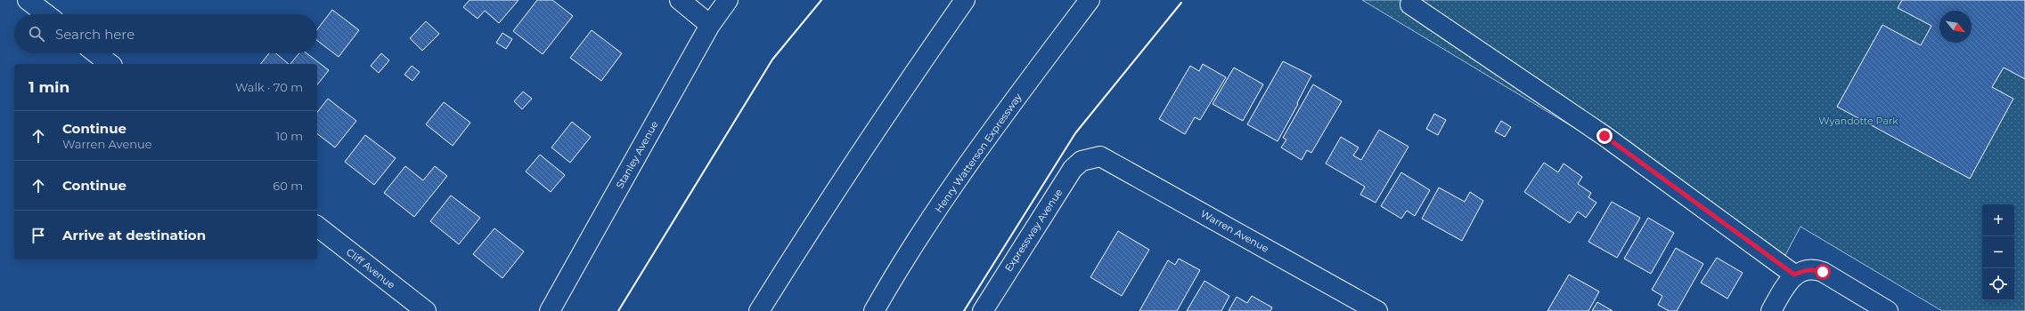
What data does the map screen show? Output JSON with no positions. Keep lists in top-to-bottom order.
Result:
{
  "streets": {
    "main road": [
      "Henry Watterson Expressway",
      "Stanley Avenue",
      "Expressway Avenue",
      "Warren Avenue",
      "Cliff Avenue"
    ]
  },
  "crossings": [
    ["Expressway Avenue", "Warren Avenue"]
  ],
  "parks": ["Wyandotte Park"],
  "north": "bottom right",
  "page": {
    "search": "Search here",
    "heading": ["1 min", "Walk · 70 m"],
    "list": [
      ["Continue", "Warren Avenue", "10 m"],
      ["Continue", "60 m"],
      "Arrive at destination"
    ],
    "map_buttons": ["+", "−"]
  }
}
